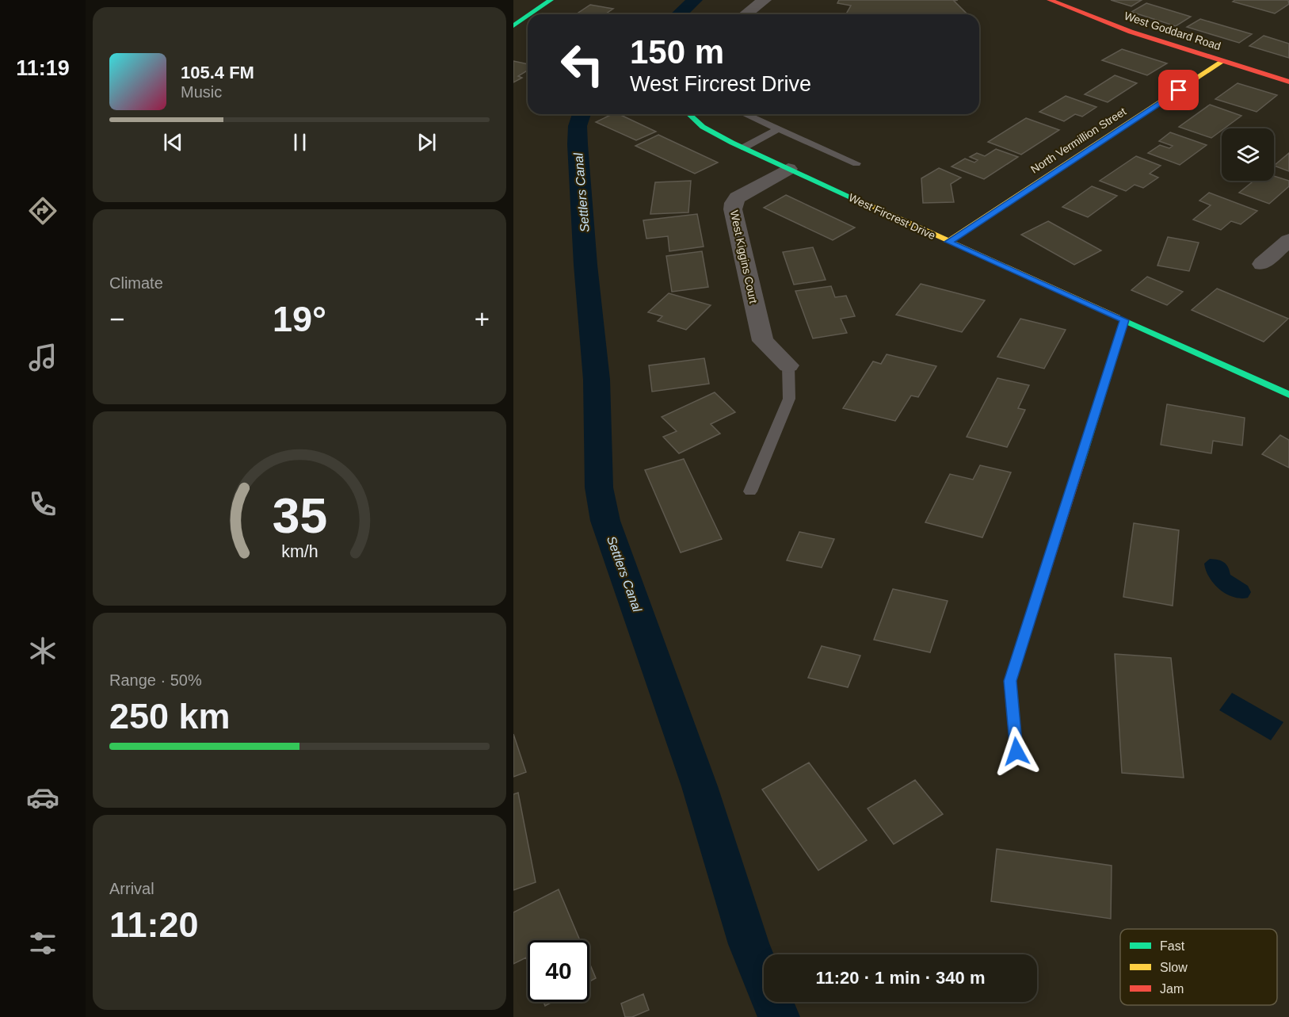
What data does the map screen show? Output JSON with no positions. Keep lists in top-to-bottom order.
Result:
{
  "streets": {
    "street": [
      "West Goddard Road",
      "North Vermillion Street",
      "West Fircrest Drive",
      "West Kiggins Court"
    ]
  },
  "crossings": [
    ["West Goddard Road", "North Vermillion Street"],
    ["North Vermillion Street", "West Fircrest Drive"],
    ["West Fircrest Drive", "West Kiggins Court"]
  ],
  "water": ["Settlers Canal"],
  "legend": ["Fast", "Slow", "Jam"],
  "page": {
    "tabs": "11:19",
    "turn": ["150 m", "West Fircrest Drive"],
    "song": ["105.4 FM", "Music"],
    "tile": [
      "Climate",
      ["Range · 50%", "250 km"],
      ["Arrival", "11:20"]
    ],
    "heat": ["−", "19°", "+"],
    "limit": "40",
    "trip": "11:20 · 1 min · 340 m",
    "gauge": ["35", "km/h"]
  }
}
